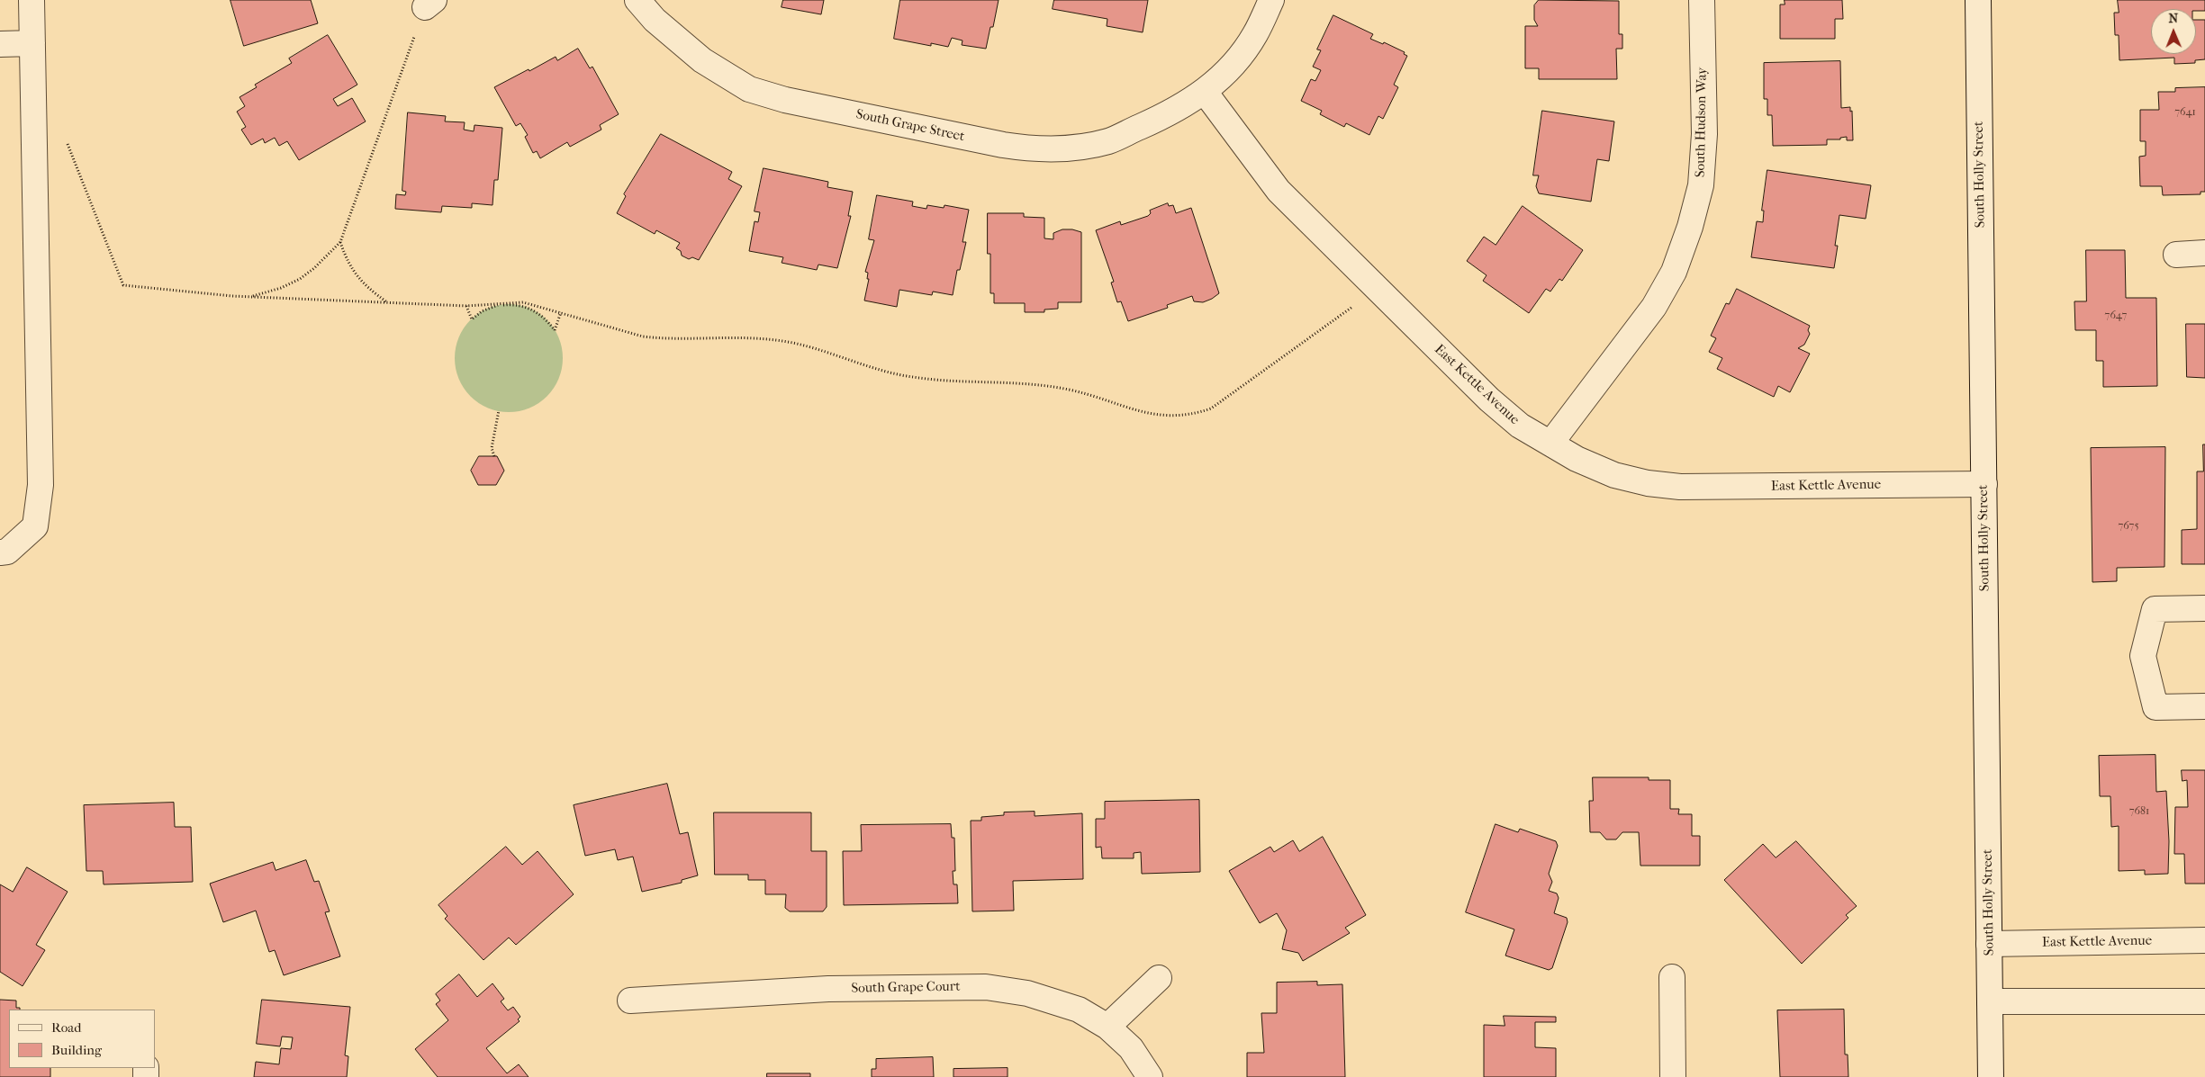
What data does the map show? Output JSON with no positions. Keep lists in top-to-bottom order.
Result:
{
  "streets": {
    "street": [
      "South Hudson Way",
      "South Grape Street",
      "South Holly Street",
      "East Kettle Avenue",
      "South Grape Court"
    ]
  },
  "crossings": [
    ["South Hudson Way", "East Kettle Avenue"],
    ["South Grape Street", "East Kettle Avenue"],
    ["South Holly Street", "East Kettle Avenue"]
  ],
  "house_numbers": [
    "7641",
    "7647",
    "7675",
    "7681"
  ],
  "legend": ["Road", "Building"],
  "north": "top"
}
